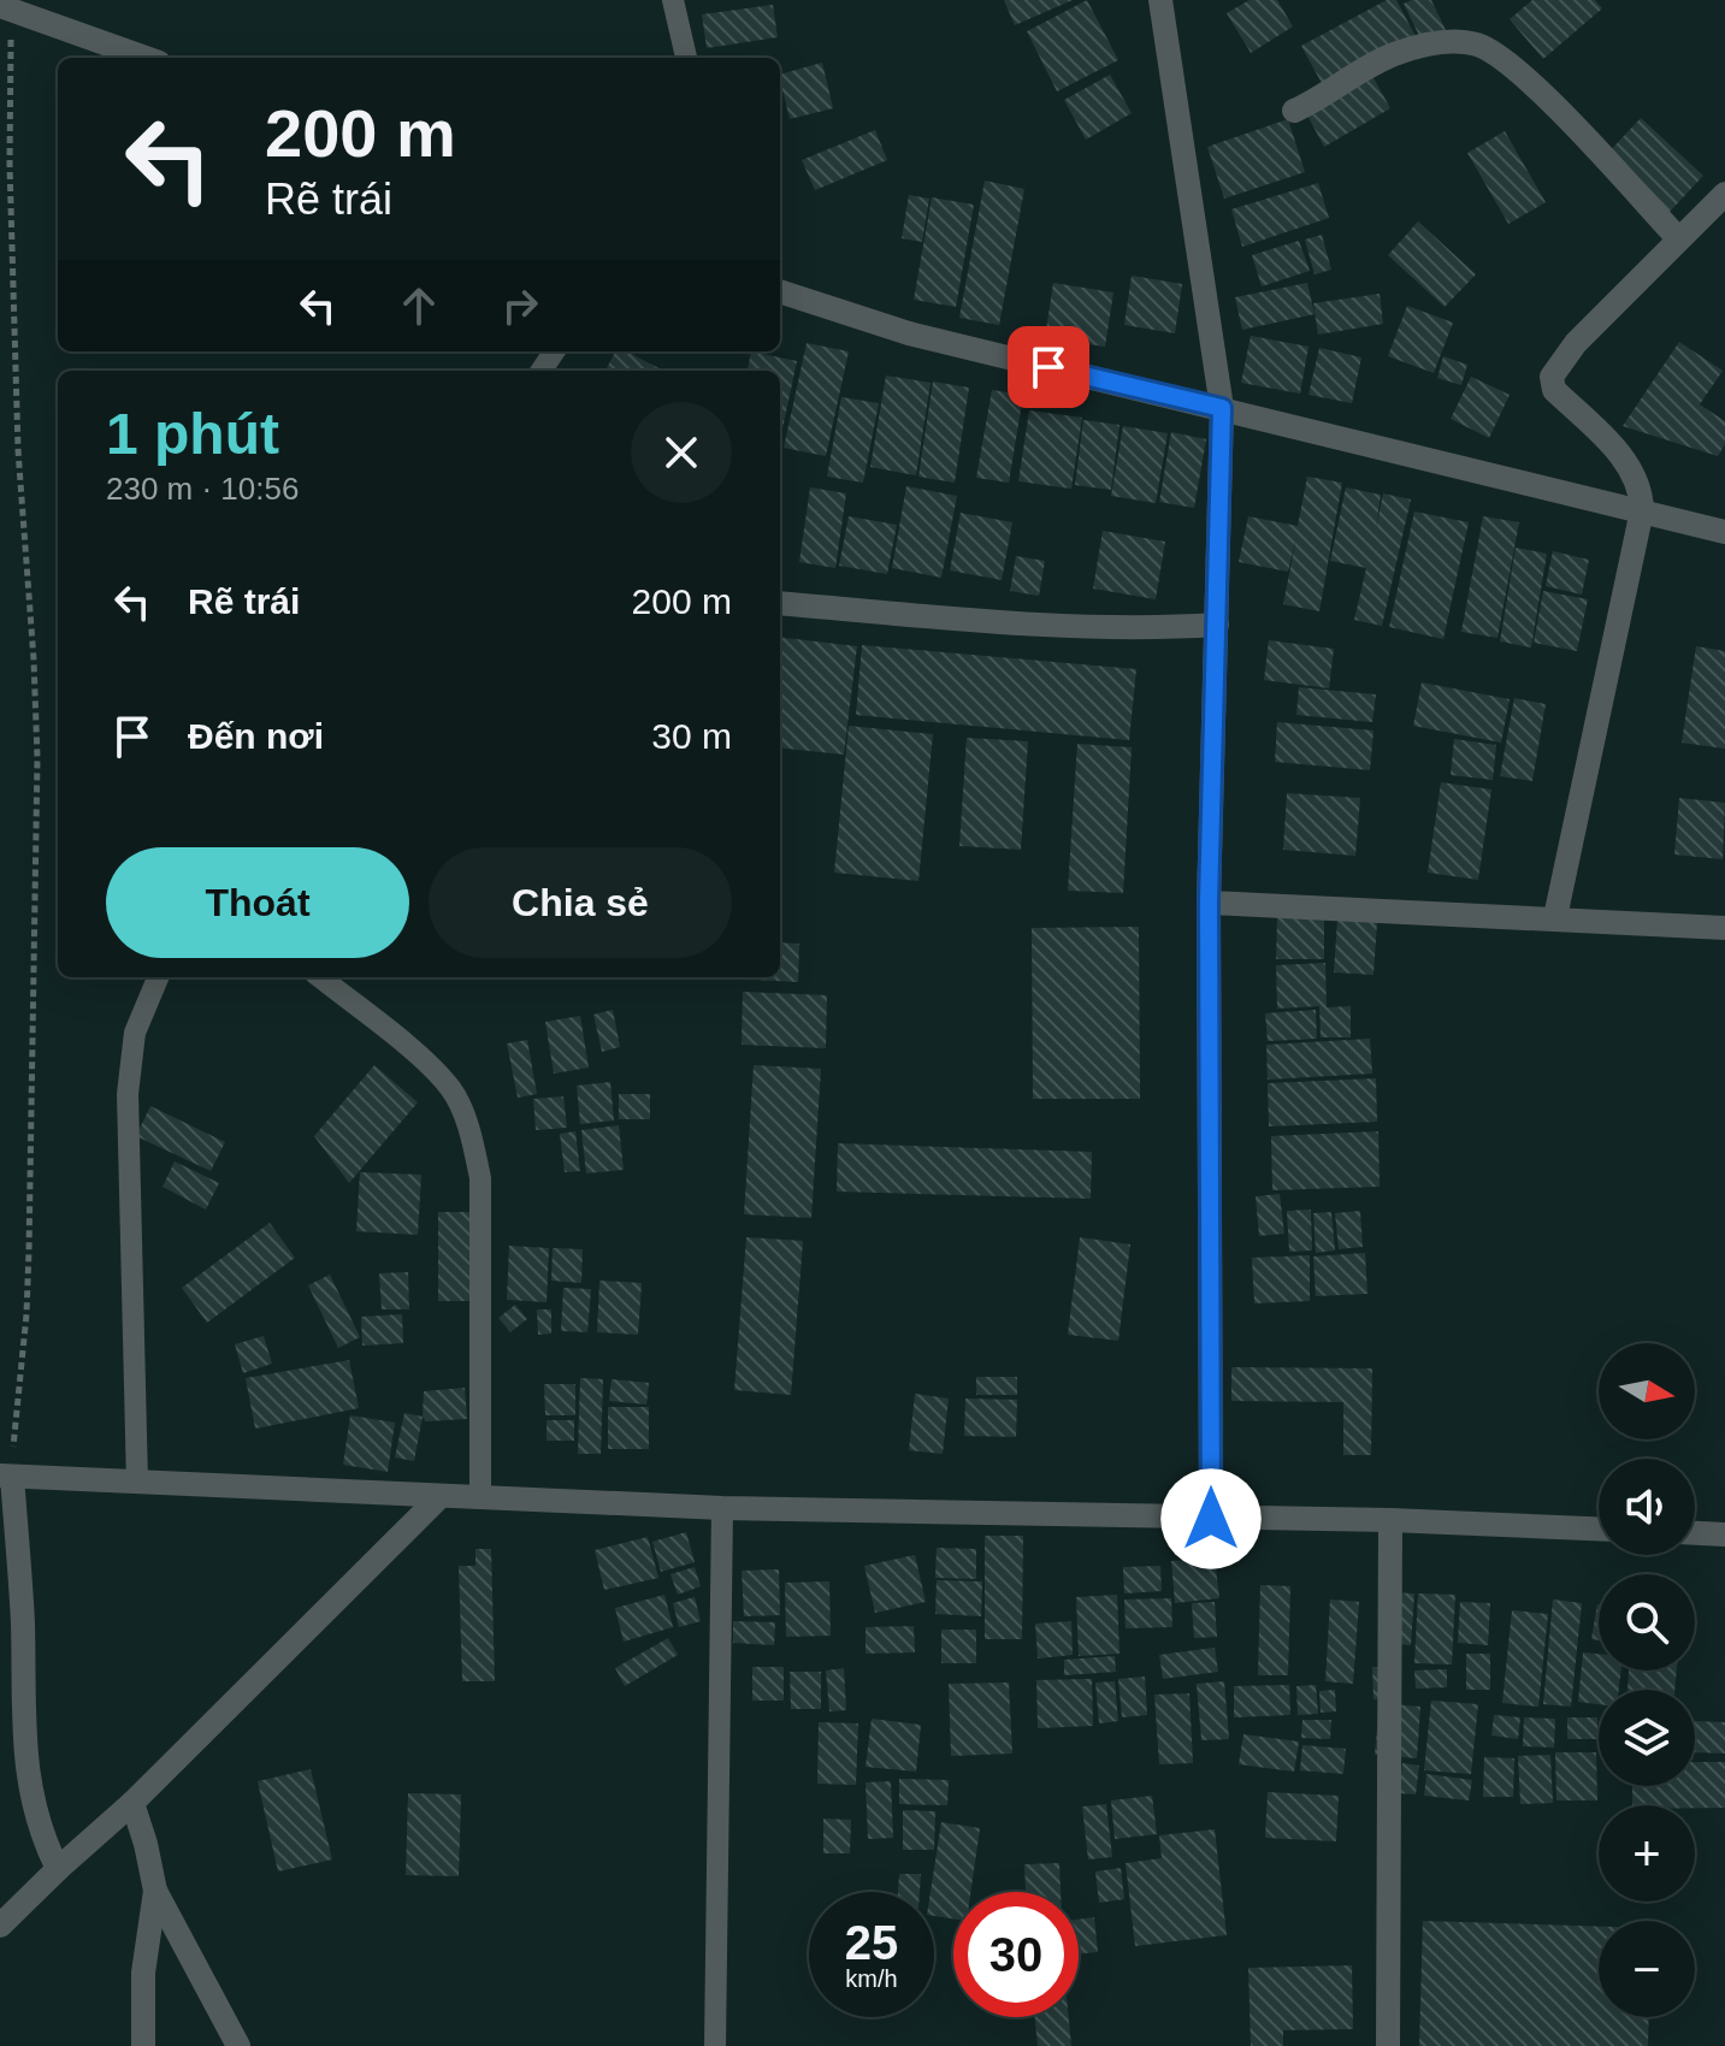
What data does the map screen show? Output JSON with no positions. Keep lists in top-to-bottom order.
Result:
{
  "north": "right",
  "page": {
    "turn": ["200 m", "Rẽ trái"],
    "heading": ["1 phút", "230 m · 10:56"],
    "list": [
      {
        "name": "Rẽ trái",
        "value": "200 m"
      },
      {
        "name": "Đến nơi",
        "value": "30 m"
      }
    ],
    "buttons": ["Thoát", "Chia sẻ"],
    "map_buttons": ["+", "−"],
    "speed": "25 km/h",
    "limit": "30"
  }
}
